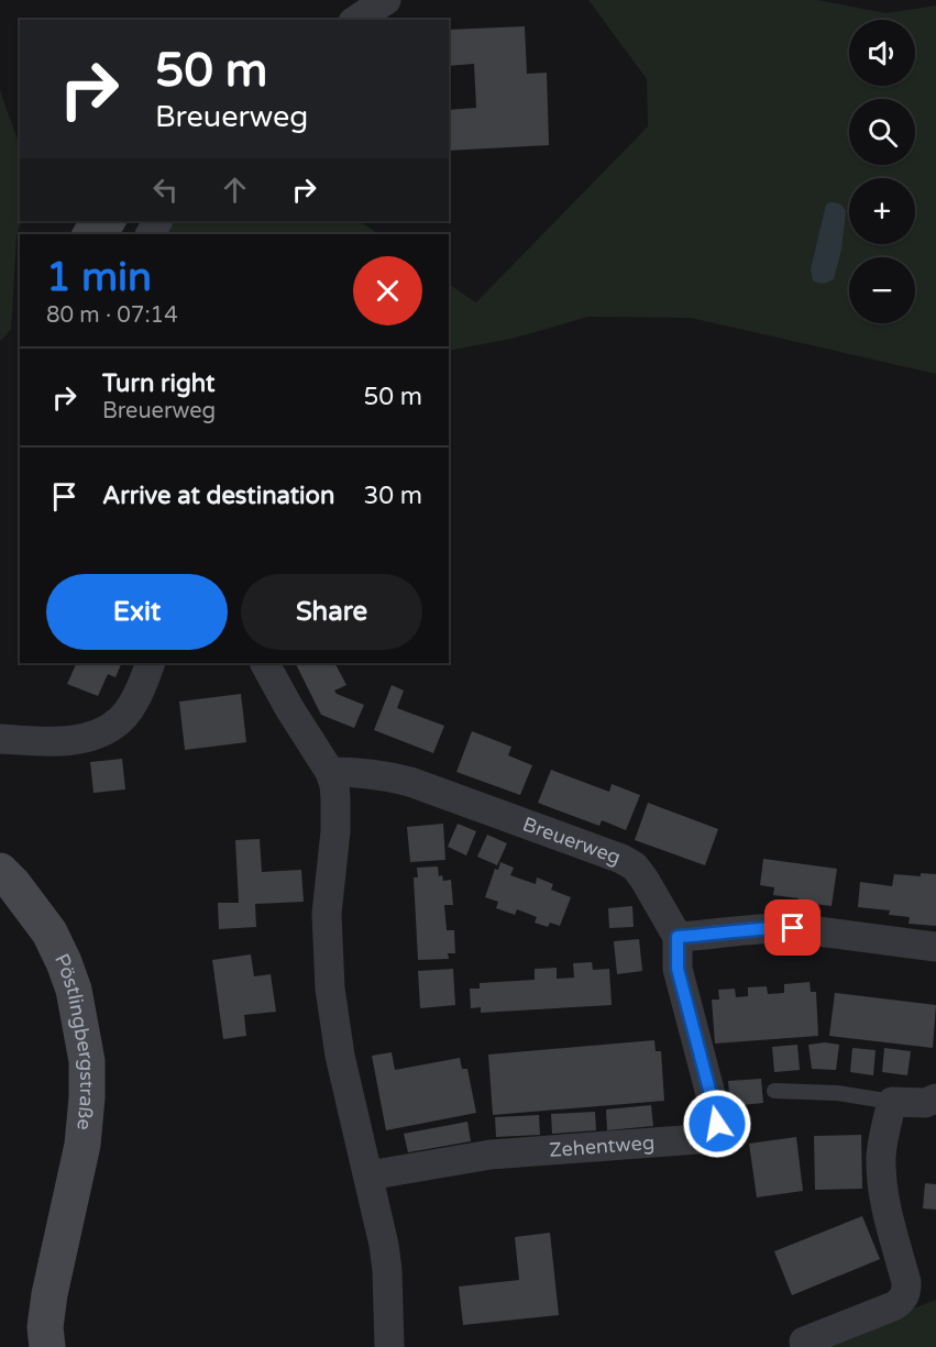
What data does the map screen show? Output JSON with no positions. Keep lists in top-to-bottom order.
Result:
{
  "streets": {
    "main road": ["Pöstlingbergstraße"],
    "street": ["Breuerweg", "Zehentweg"]
  },
  "crossings": [
    ["Breuerweg", "Zehentweg"]
  ],
  "page": {
    "map_buttons": ["+", "−"],
    "turn": ["50 m", "Breuerweg"],
    "heading": ["1 min", "80 m · 07:14"],
    "list": [
      {
        "name": "Turn right",
        "note": "Breuerweg",
        "value": "50 m"
      },
      {
        "name": "Arrive at destination",
        "value": "30 m"
      }
    ],
    "buttons": ["Exit", "Share"]
  }
}
